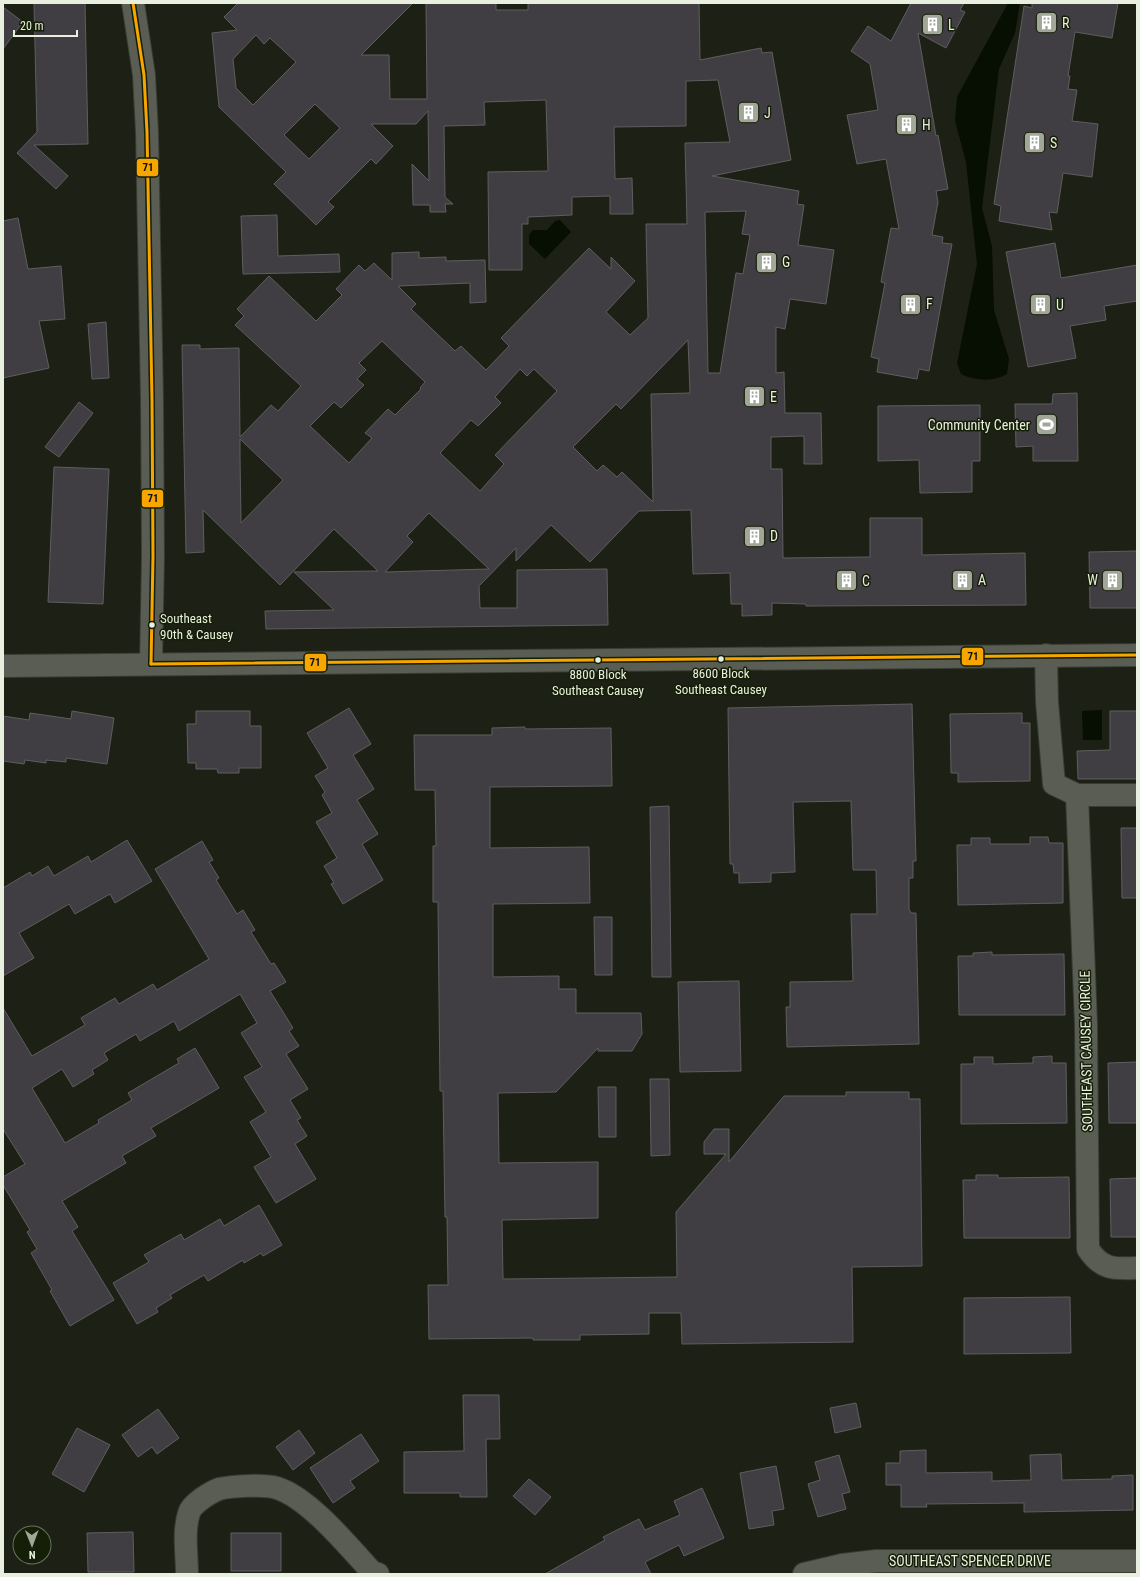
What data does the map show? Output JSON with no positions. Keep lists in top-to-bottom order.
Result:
{
  "streets": {
    "street": ["SOUTHEAST CAUSEY CIRCLE", "SOUTHEAST SPENCER DRIVE"]
  },
  "places": {
    "building": [
      "R",
      "L",
      "J",
      "H",
      "S",
      "G",
      "F",
      "U",
      "E",
      "D",
      "A",
      "W",
      "C"
    ],
    "sports": ["Community Center"],
    "other": ["Southeast 90th & Causey", "8600 Block Southeast Causey", "8800 Block Southeast Causey"]
  },
  "lines": ["transit line 71"],
  "scale_bar": "20 m",
  "north": "bottom"
}
